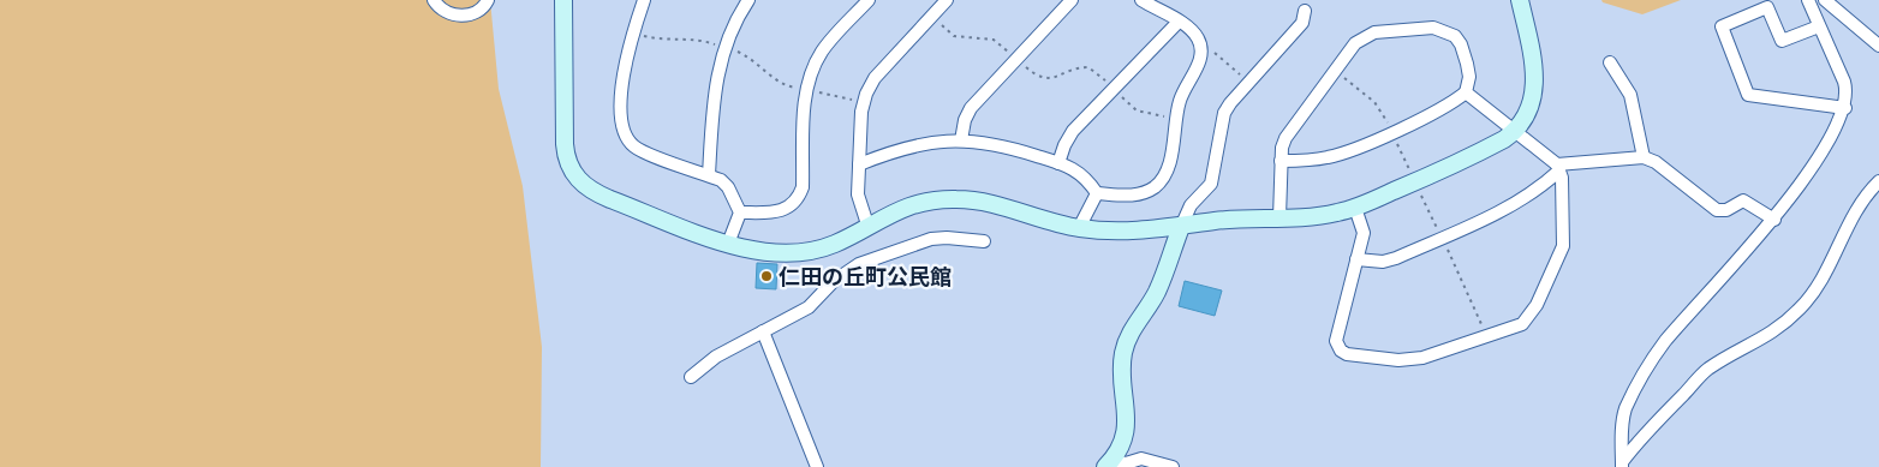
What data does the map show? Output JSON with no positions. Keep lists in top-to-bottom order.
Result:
{
  "places": ["仁田の丘町公民館"]
}
